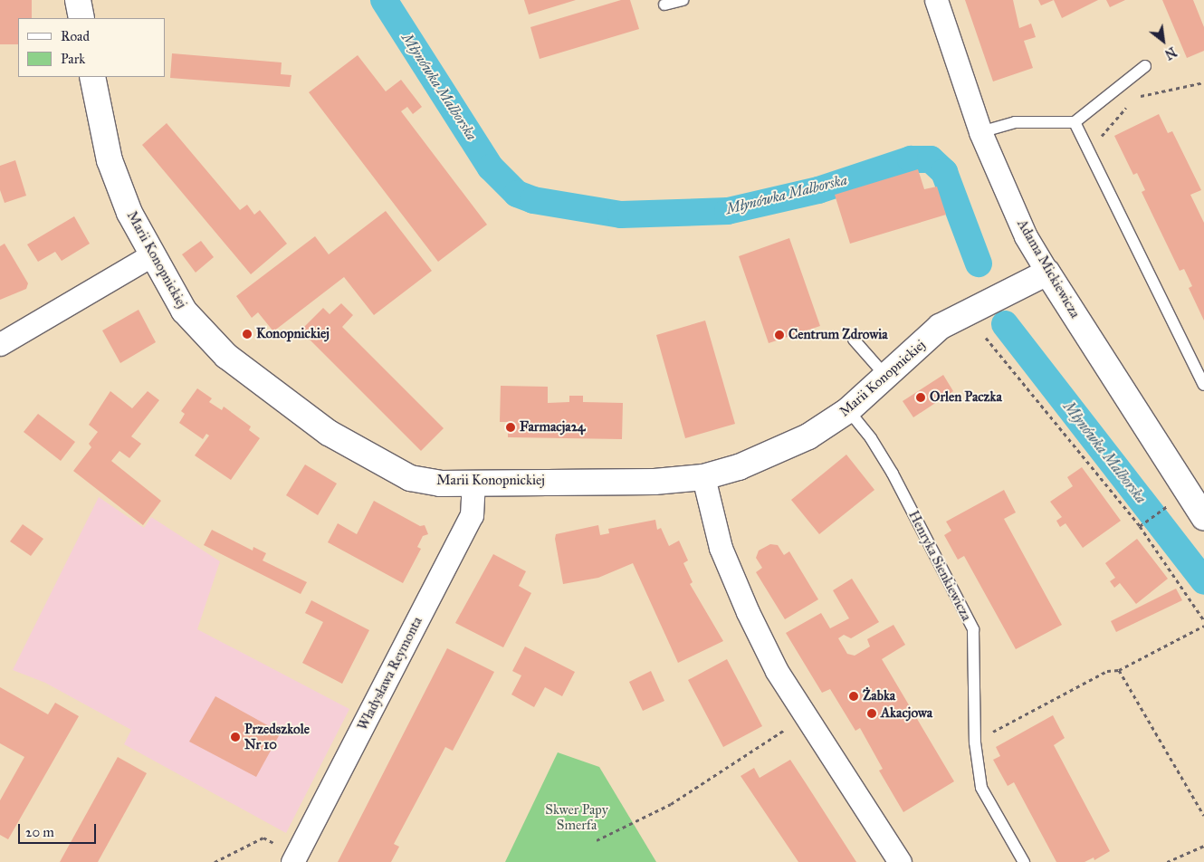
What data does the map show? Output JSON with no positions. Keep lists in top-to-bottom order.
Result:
{
  "streets": {
    "street": ["Marii Konopnickiej", "Adama Mickiewicza", "Władysława Reymonta"],
    "lane": ["Henryka Sienkiewicza"]
  },
  "crossings": [
    ["Marii Konopnickiej", "Adama Mickiewicza"],
    ["Marii Konopnickiej", "Henryka Sienkiewicza"],
    ["Marii Konopnickiej", "Władysława Reymonta"]
  ],
  "water": ["Młynówka Malborska"],
  "parks": ["Skwer Papy Smerfa"],
  "places": [
    "Konopnickiej",
    "Centrum Zdrowia",
    "Orlen Paczka",
    "Farmacja24",
    "Żabka",
    "Akacjowa",
    "Przedszkole Nr 10"
  ],
  "legend": ["Road", "Park"],
  "scale_bar": "20 m",
  "north": "bottom right"
}
